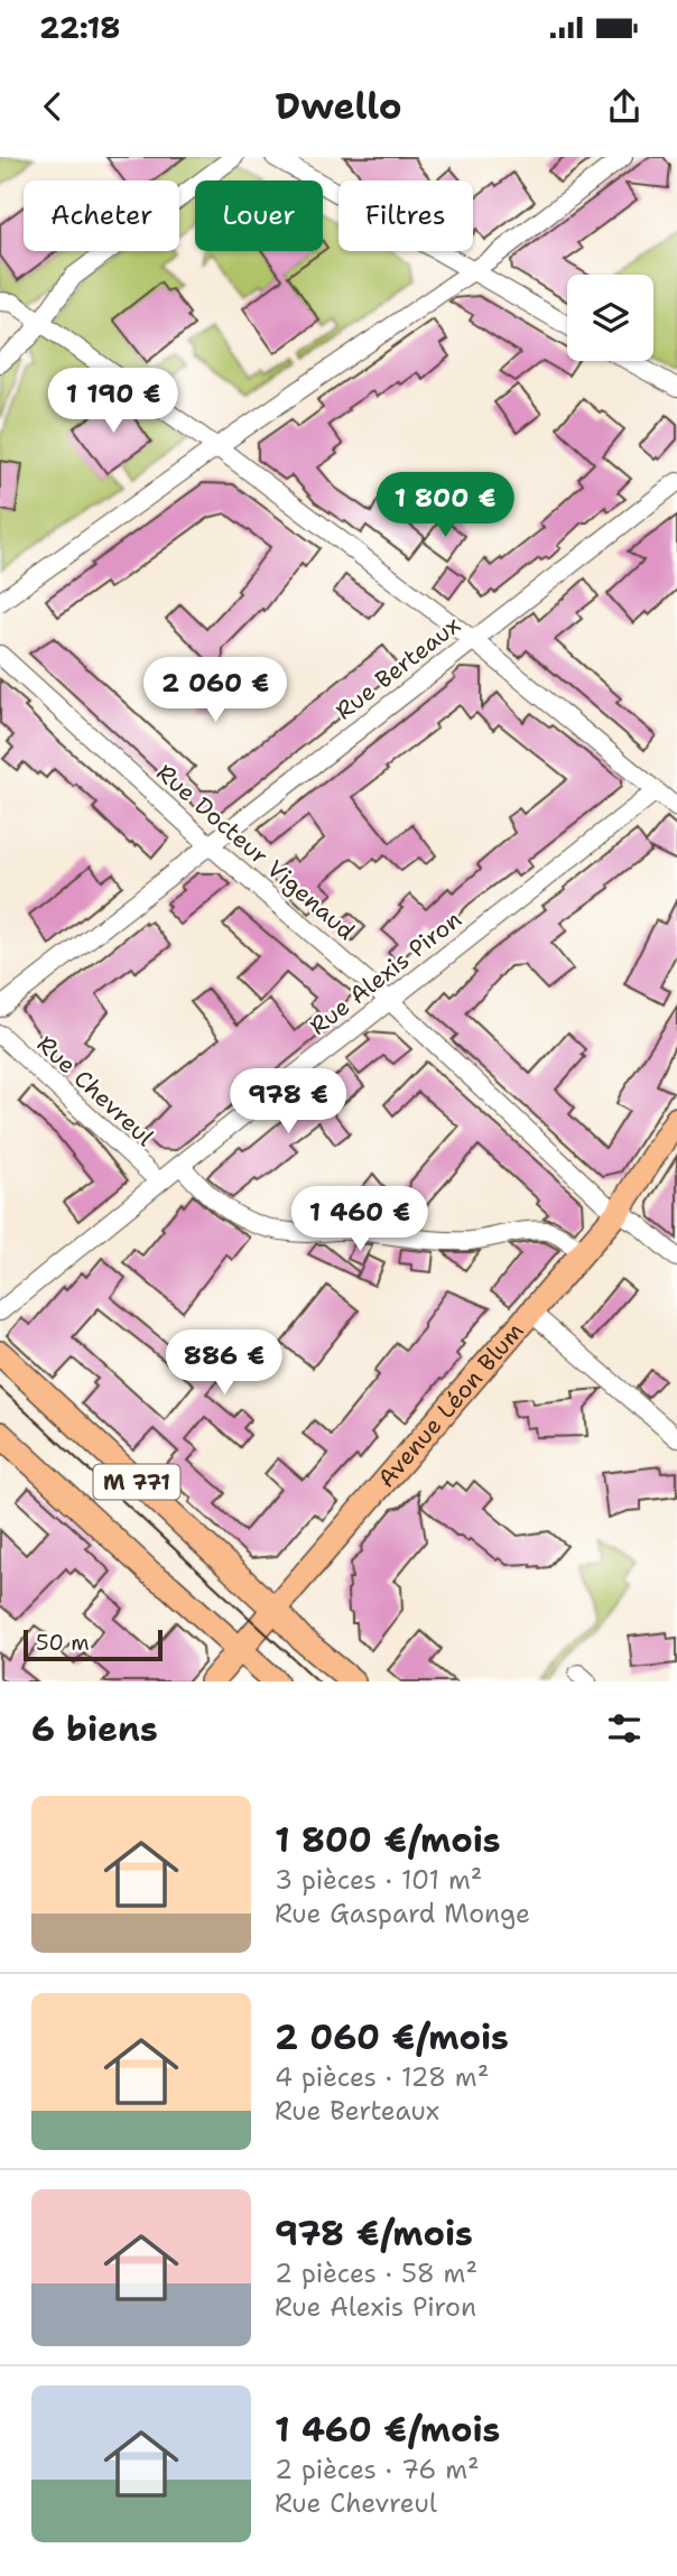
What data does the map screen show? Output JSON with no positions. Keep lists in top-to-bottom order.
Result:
{
  "streets": {
    "main road": ["Avenue Léon Blum", "M 771"],
    "street": [
      "Rue Berteaux",
      "Rue Docteur Vigenaud",
      "Rue Alexis Piron",
      "Rue Chevreul"
    ]
  },
  "crossings": [
    ["Rue Berteaux", "Rue Docteur Vigenaud"],
    ["Rue Docteur Vigenaud", "Rue Alexis Piron"],
    ["Rue Docteur Vigenaud", "Avenue Léon Blum"],
    ["Rue Alexis Piron", "Rue Chevreul"],
    ["Avenue Léon Blum", "M 771"]
  ],
  "scale_bar": "50 m",
  "page": {
    "status": "22:18",
    "header": "Dwello",
    "chip": ["Acheter", "Louer", "Filtres"],
    "price": [
      "1 190 €",
      "1 800 €",
      "2 060 €",
      "978 €",
      "1 460 €",
      "886 €"
    ],
    "scale": "50 m",
    "heading": "6 biens",
    "list": [
      {
        "name": "1 800 €/mois",
        "note": "3 pièces · 101 m² · Rue Gaspard Monge"
      },
      {
        "name": "2 060 €/mois",
        "note": "4 pièces · 128 m² · Rue Berteaux"
      },
      {
        "name": "978 €/mois",
        "note": "2 pièces · 58 m² · Rue Alexis Piron"
      },
      {
        "name": "1 460 €/mois",
        "note": "2 pièces · 76 m² · Rue Chevreul"
      }
    ]
  }
}
